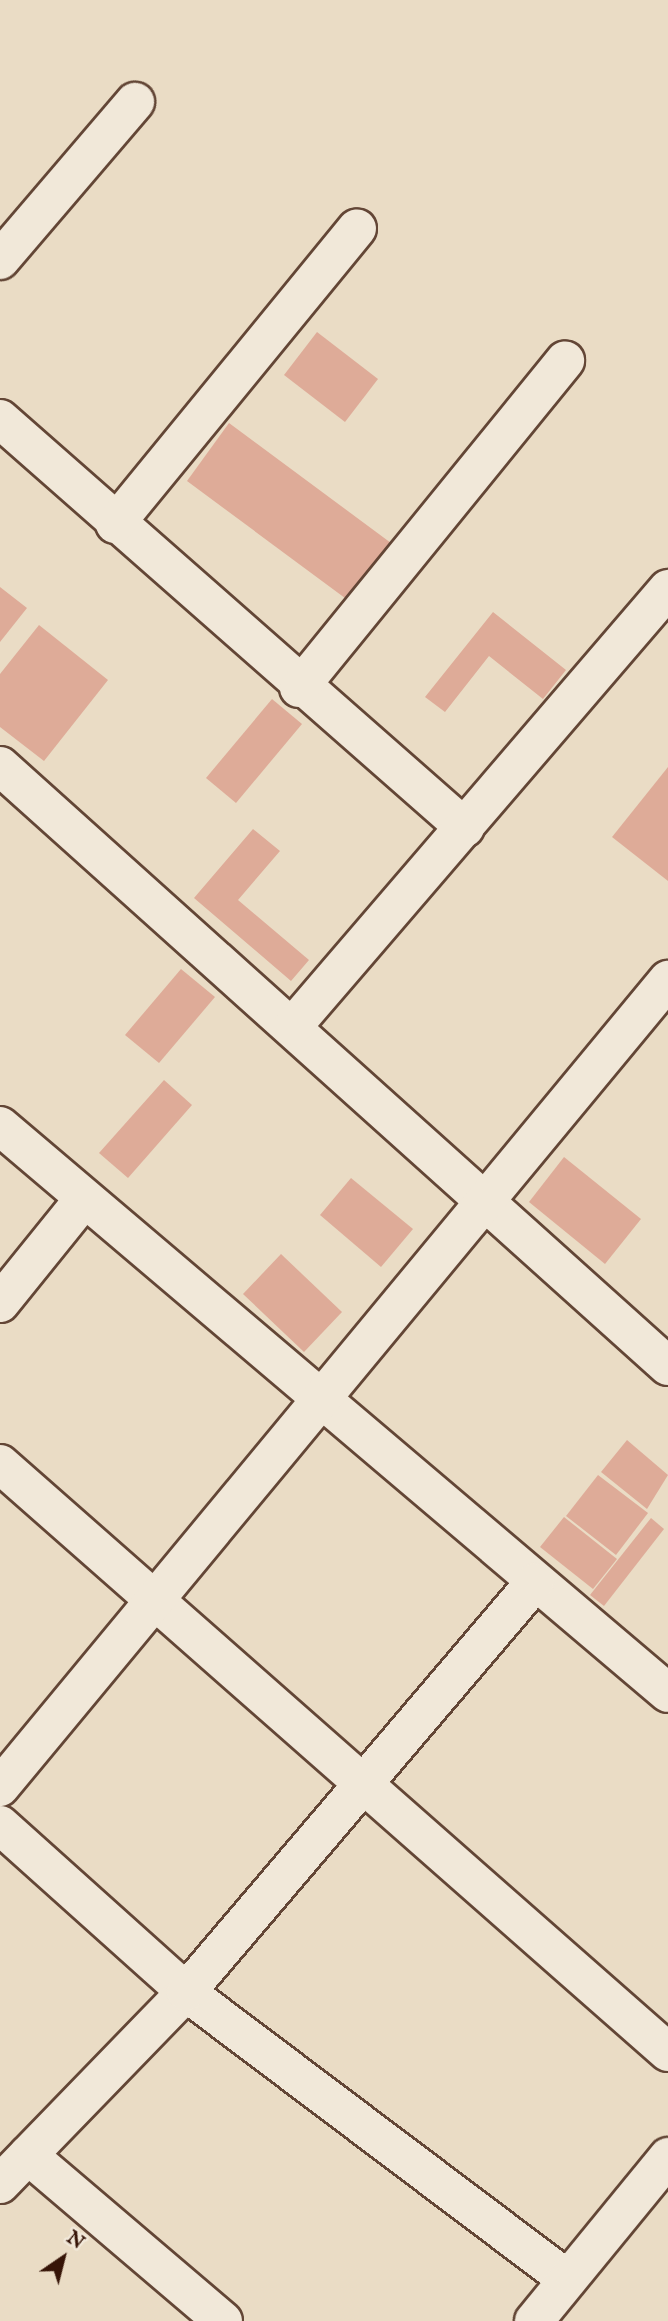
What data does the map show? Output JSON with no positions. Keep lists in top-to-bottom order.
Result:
{
  "north": "top right"
}
